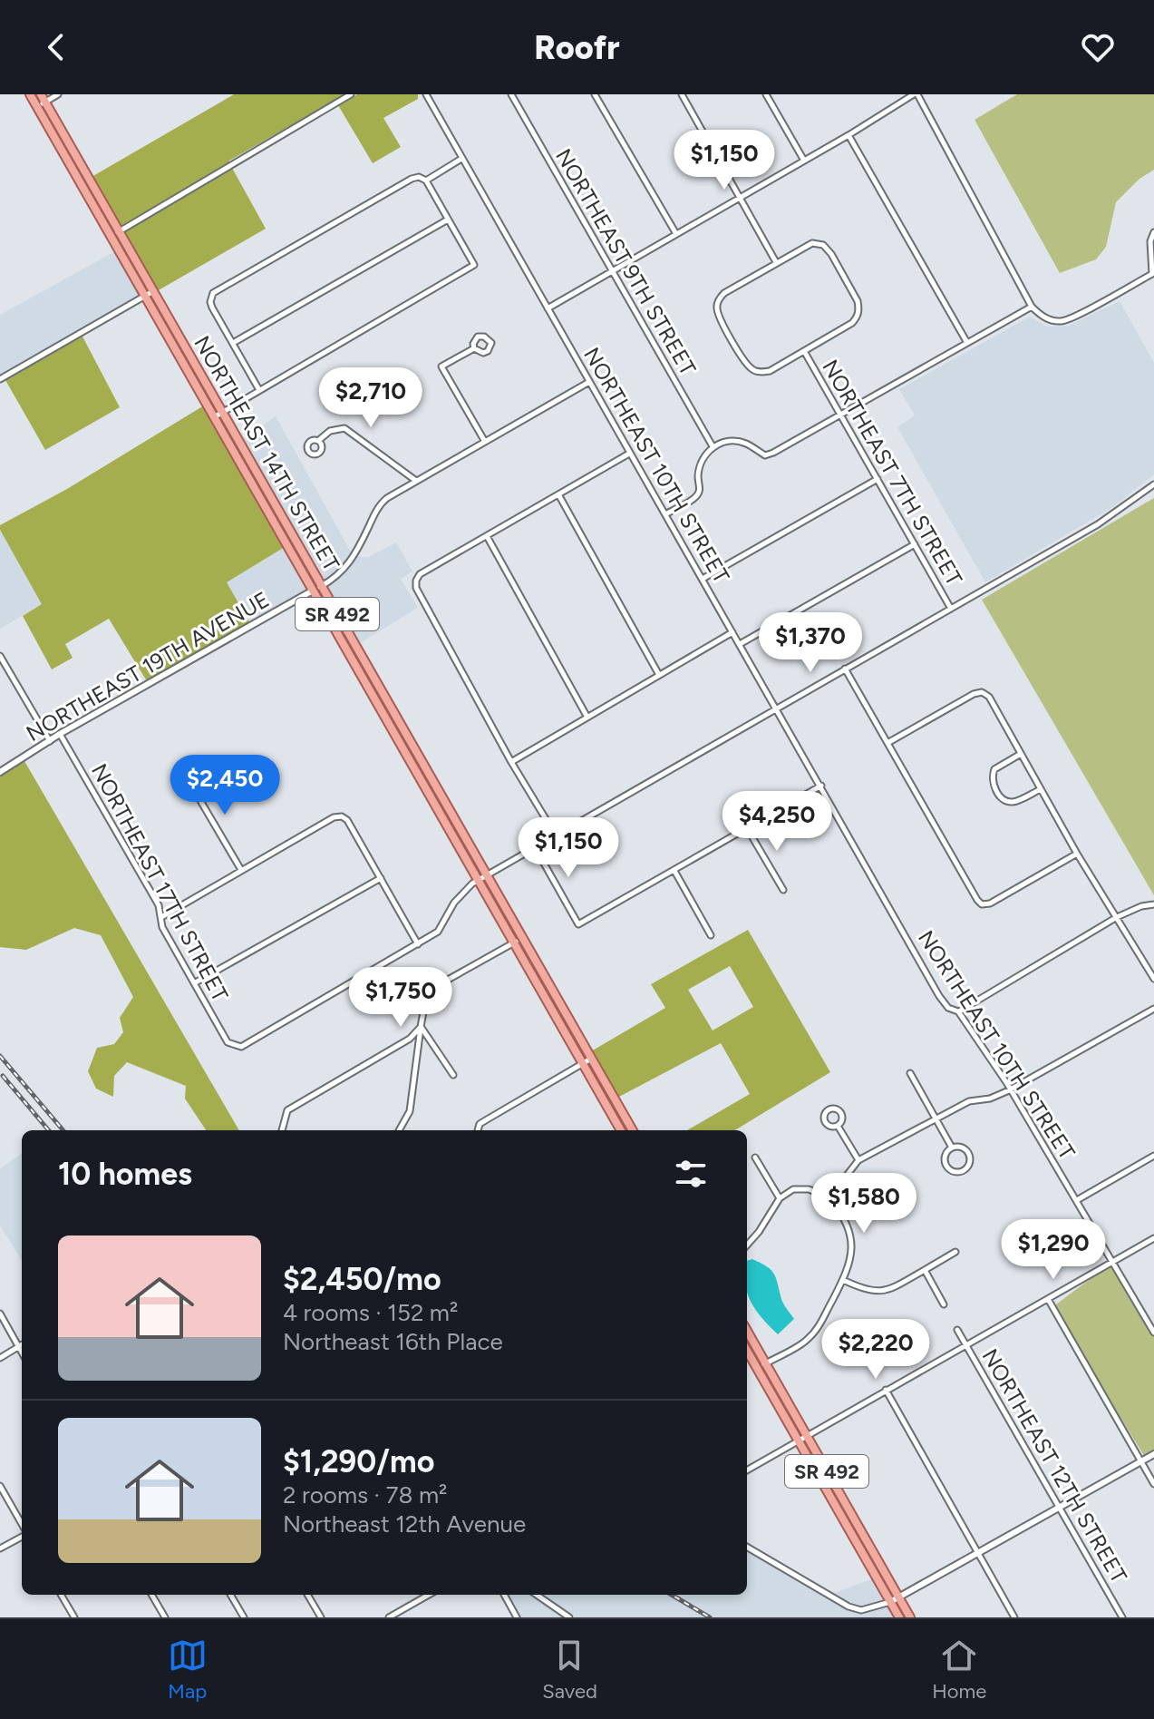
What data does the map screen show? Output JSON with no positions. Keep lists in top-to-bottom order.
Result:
{
  "streets": {
    "main road": ["NORTHEAST 14TH STREET", "SR 492"],
    "street": [
      "NORTHEAST 9TH STREET",
      "NORTHEAST 10TH STREET",
      "NORTHEAST 7TH STREET",
      "NORTHEAST 19TH AVENUE",
      "NORTHEAST 17TH STREET",
      "NORTHEAST 12TH STREET"
    ]
  },
  "crossings": [
    ["NORTHEAST 14TH STREET", "NORTHEAST 19TH AVENUE"],
    ["NORTHEAST 19TH AVENUE", "NORTHEAST 17TH STREET"]
  ],
  "page": {
    "header": "Roofr",
    "price": [
      "$1,150",
      "$2,710",
      "$1,370",
      "$2,450",
      "$4,250",
      "$1,150",
      "$1,750",
      "$1,580",
      "$1,290",
      "$2,220"
    ],
    "heading": "10 homes",
    "list": [
      {
        "name": "$2,450/mo",
        "note": "4 rooms · 152 m² · Northeast 16th Place"
      },
      {
        "name": "$1,290/mo",
        "note": "2 rooms · 78 m² · Northeast 12th Avenue"
      }
    ],
    "tabs": ["Map", "Saved", "Home"]
  }
}
